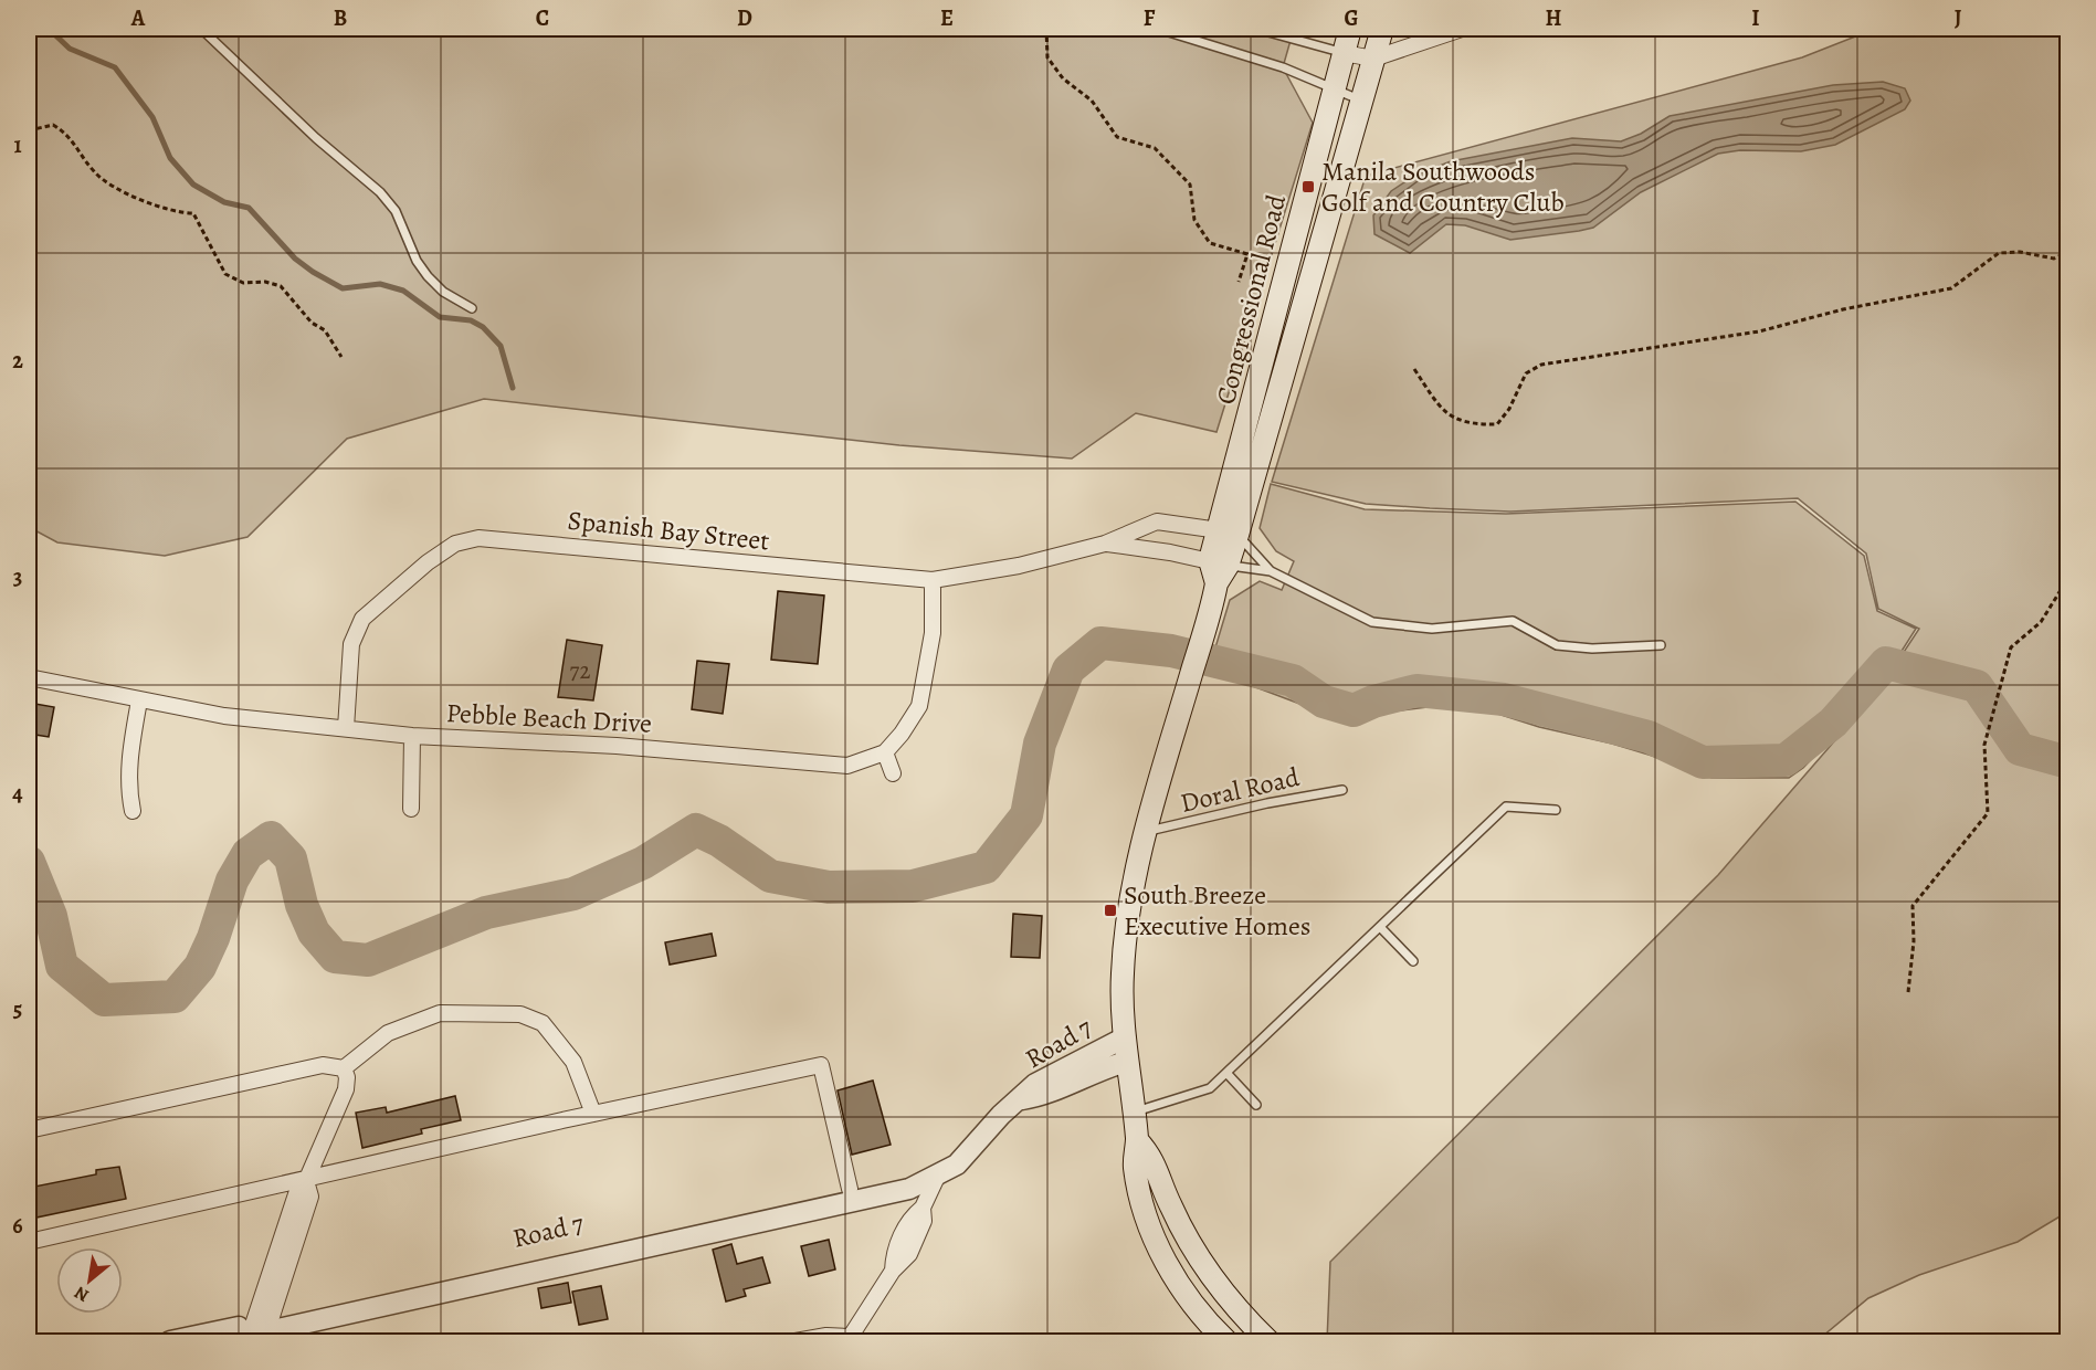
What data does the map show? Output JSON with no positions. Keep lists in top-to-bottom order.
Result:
{
  "streets": {
    "main road": ["Congressional Road"],
    "street": ["Spanish Bay Street", "Pebble Beach Drive", "Road 7"],
    "lane": ["Doral Road"]
  },
  "crossings": [
    ["Congressional Road", "Spanish Bay Street"],
    ["Congressional Road", "Doral Road"],
    ["Congressional Road", "Road 7"],
    ["Spanish Bay Street", "Pebble Beach Drive"]
  ],
  "places": {
    "transit": ["Manila Southwoods Golf and Country Club", "South Breeze Executive Homes"]
  },
  "house_numbers": ["72"],
  "north": "bottom left",
  "grid": {
    "columns": [
      "A",
      "B",
      "C",
      "D",
      "E",
      "F",
      "G",
      "H",
      "I",
      "J"
    ],
    "rows": [
      "1",
      "2",
      "3",
      "4",
      "5",
      "6"
    ]
  }
}
